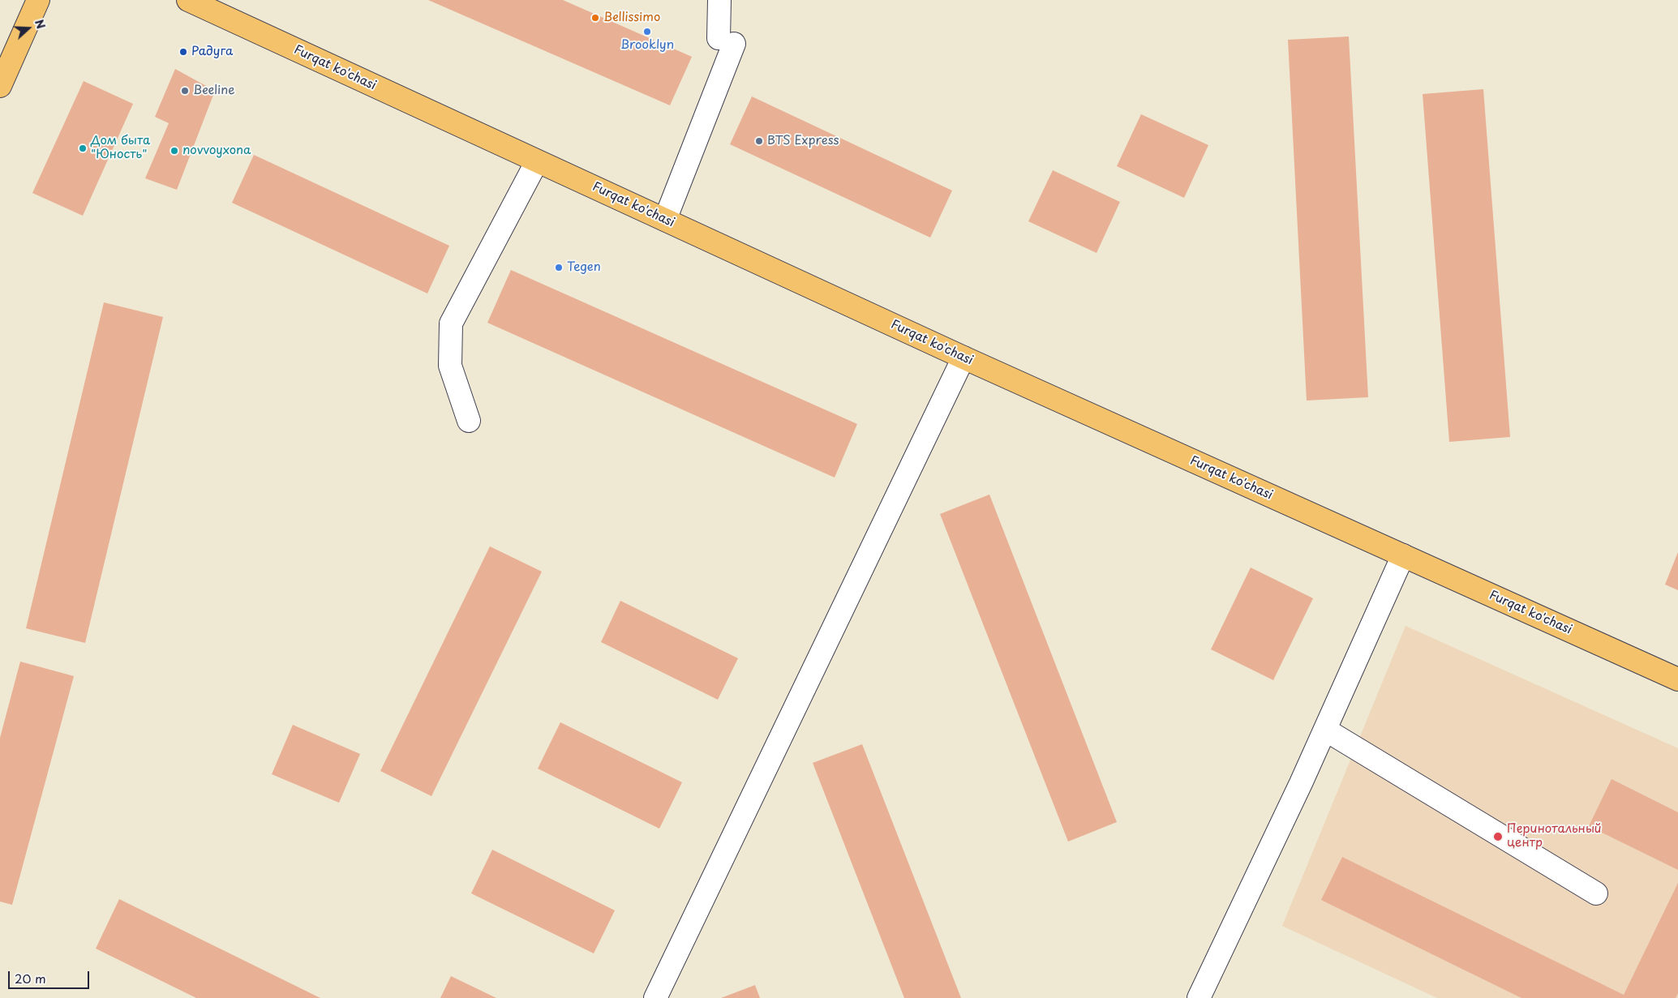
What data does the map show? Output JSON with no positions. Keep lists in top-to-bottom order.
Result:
{
  "streets": {
    "main road": ["Furqat ko'chasi"]
  },
  "places": [
    "Bellissimo",
    "Brooklyn",
    "Радуга",
    "Beeline",
    "BTS Express",
    "Дом быта \"Юность\"",
    "novvoyxona",
    "Tegen",
    "Перинотальный центр"
  ],
  "scale_bar": "20 m",
  "north": "right"
}
